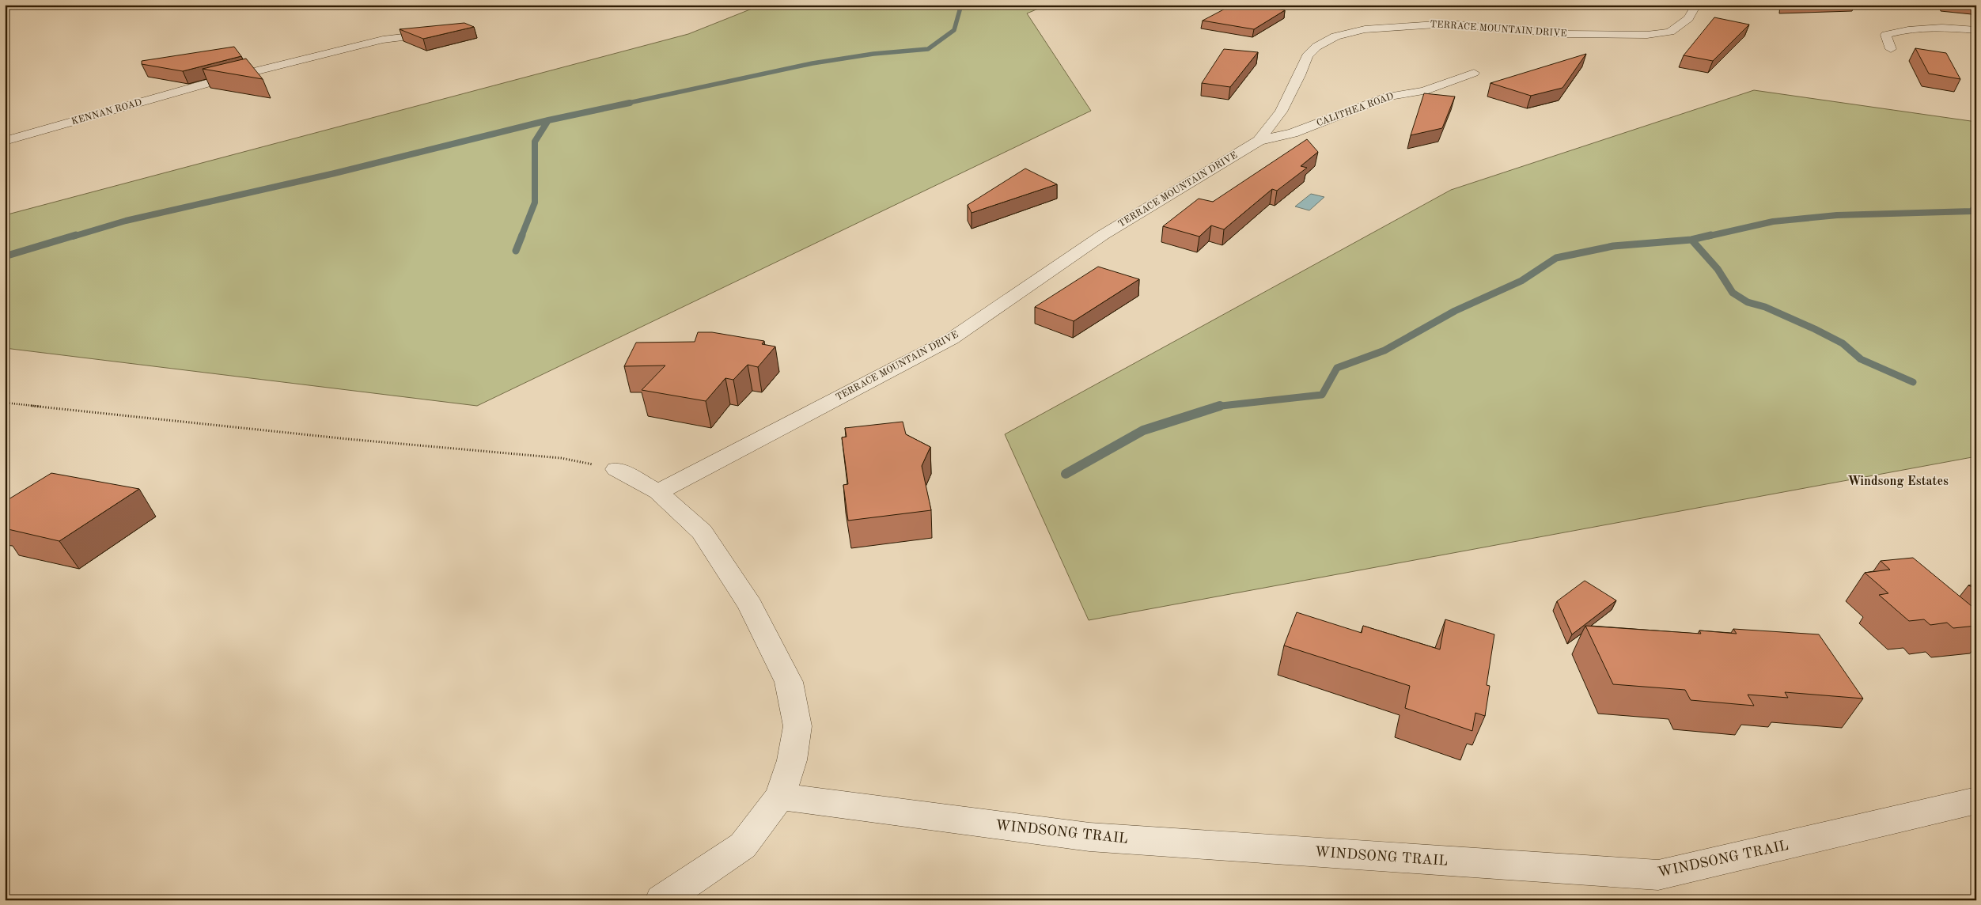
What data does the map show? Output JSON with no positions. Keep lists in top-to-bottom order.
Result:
{
  "streets": {
    "street": [
      "TERRACE MOUNTAIN DRIVE",
      "CALITHEA ROAD",
      "KENNAN ROAD",
      "WINDSONG TRAIL"
    ]
  },
  "crossings": [
    ["TERRACE MOUNTAIN DRIVE", "CALITHEA ROAD"]
  ],
  "districts": ["Windsong Estates"]
}
